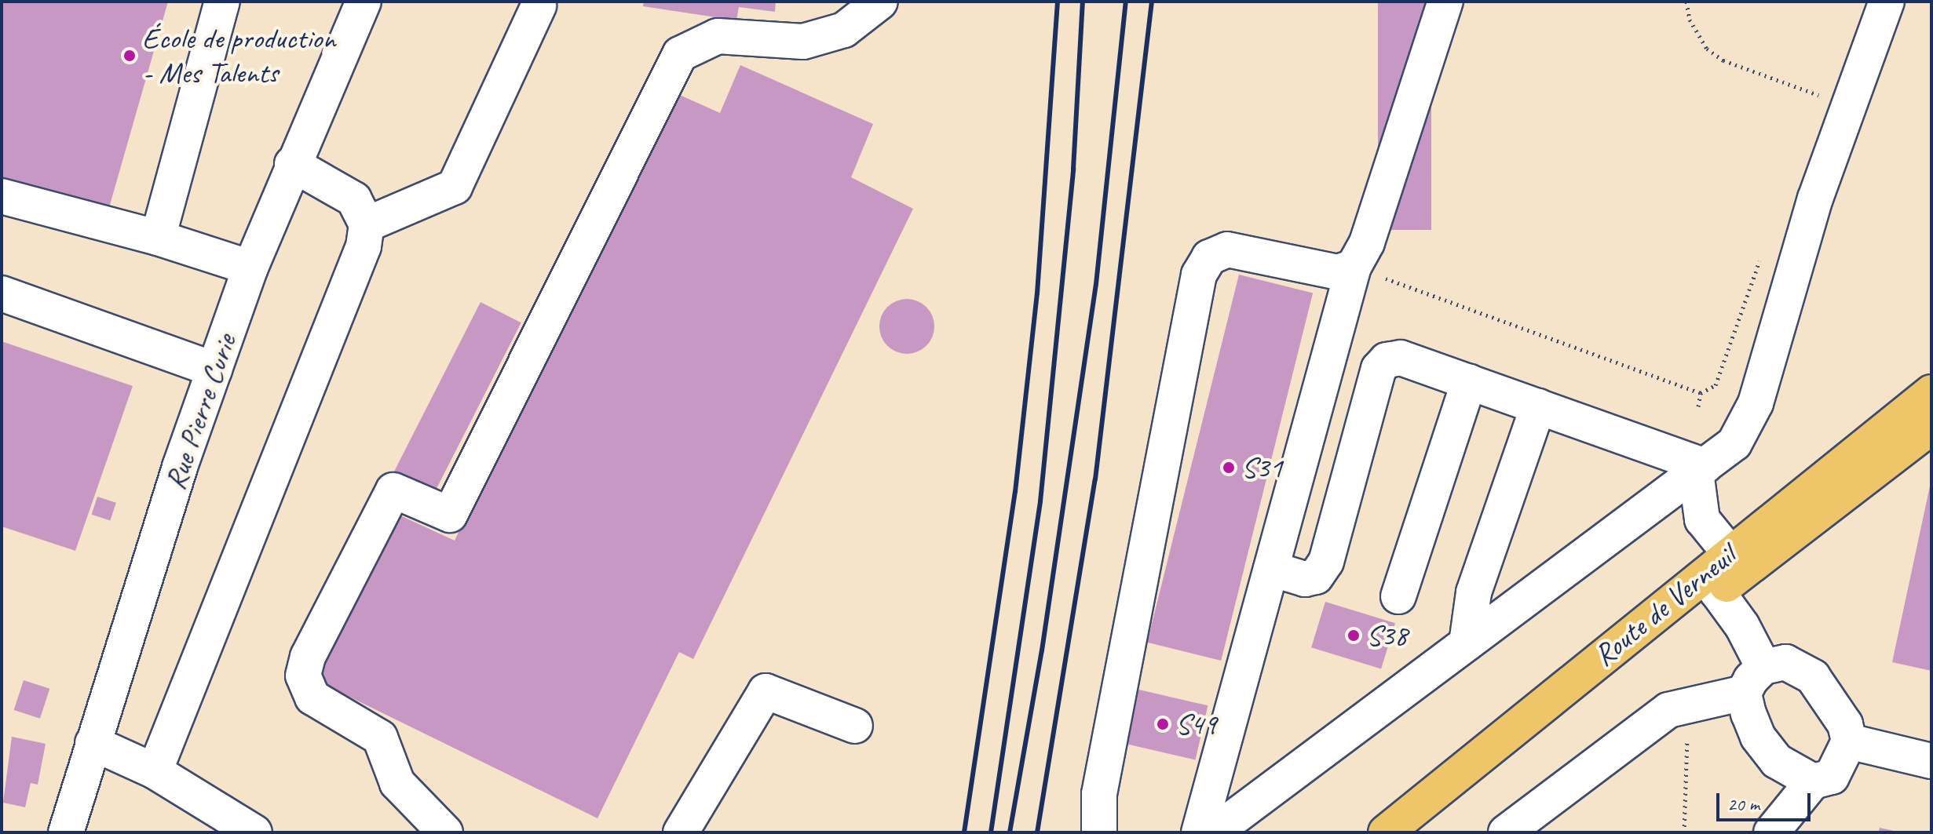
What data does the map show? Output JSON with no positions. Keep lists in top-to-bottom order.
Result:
{
  "streets": {
    "main road": ["Route de Verneuil"],
    "street": ["Rue Pierre Curie"]
  },
  "places": [
    "École de production - Mes Talents",
    "S31",
    "S38",
    "S49"
  ],
  "scale_bar": "20 m"
}
